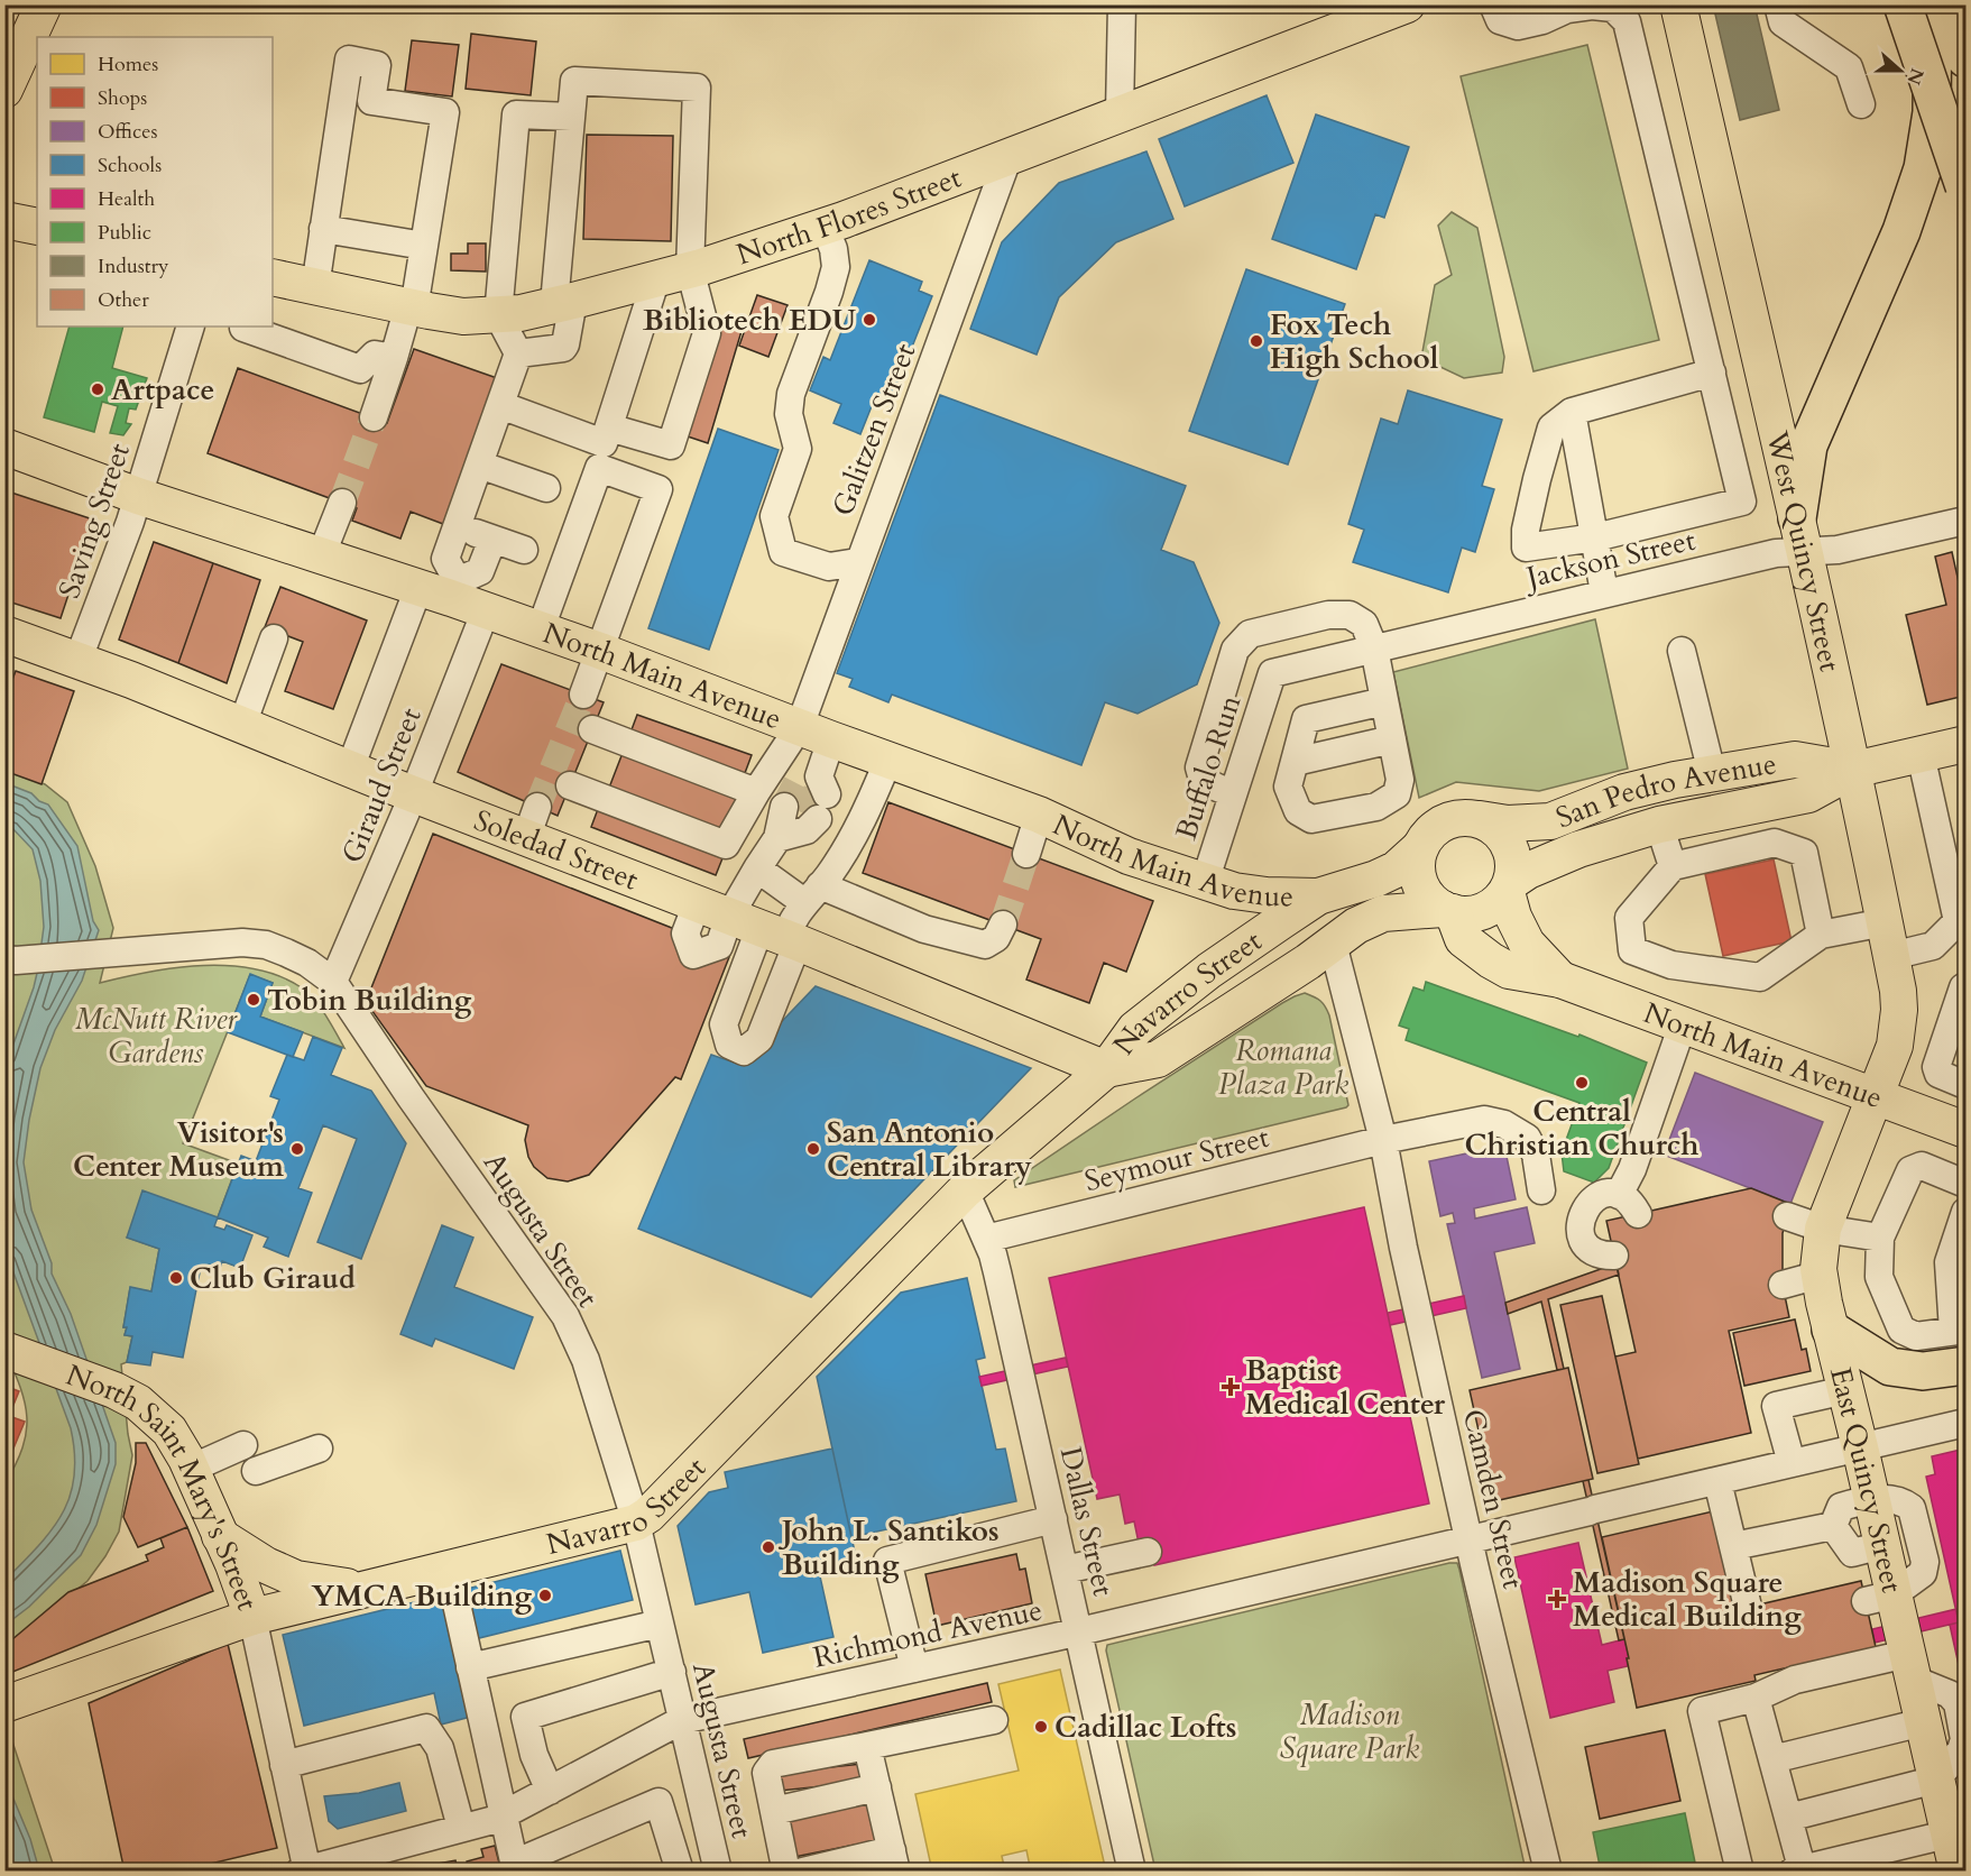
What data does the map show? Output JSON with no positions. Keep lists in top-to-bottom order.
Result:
{
  "streets": {
    "main road": [
      "North Flores Street",
      "West Quincy Street",
      "North Main Avenue",
      "San Pedro Avenue",
      "Soledad Street",
      "Navarro Street",
      "East Quincy Street",
      "North Saint Mary's Street"
    ],
    "street": [
      "Galitzen Street",
      "Saving Street",
      "Jackson Street",
      "Buffalo Run",
      "Giraud Street",
      "Seymour Street",
      "Augusta Street",
      "Camden Street",
      "Dallas Street",
      "Richmond Avenue"
    ]
  },
  "crossings": [
    ["North Flores Street", "Galitzen Street"],
    ["Galitzen Street", "North Main Avenue"],
    ["Saving Street", "North Main Avenue"],
    ["Saving Street", "Soledad Street"],
    ["West Quincy Street", "Jackson Street"],
    ["West Quincy Street", "North Main Avenue"],
    ["West Quincy Street", "San Pedro Avenue"],
    ["West Quincy Street", "East Quincy Street"],
    ["Jackson Street", "Buffalo Run"],
    ["North Main Avenue", "Buffalo Run"],
    ["North Main Avenue", "Giraud Street"],
    ["North Main Avenue", "San Pedro Avenue"],
    ["North Main Avenue", "Navarro Street"],
    ["North Main Avenue", "East Quincy Street"],
    ["Giraud Street", "Soledad Street"],
    ["Giraud Street", "Augusta Street"],
    ["San Pedro Avenue", "Navarro Street"],
    ["Soledad Street", "Navarro Street"],
    ["Navarro Street", "Augusta Street"],
    ["Navarro Street", "North Saint Mary's Street"],
    ["Navarro Street", "Camden Street"],
    ["Navarro Street", "Dallas Street"],
    ["Seymour Street", "Camden Street"],
    ["Seymour Street", "Dallas Street"],
    ["Augusta Street", "Richmond Avenue"],
    ["East Quincy Street", "Richmond Avenue"],
    ["North Saint Mary's Street", "Richmond Avenue"],
    ["Camden Street", "Richmond Avenue"],
    ["Dallas Street", "Richmond Avenue"]
  ],
  "parks": ["McNutt River Gardens", "Romana Plaza Park", "Madison Square Park"],
  "places": {
    "other": [
      "Bibliotech EDU",
      "Fox Tech High School",
      "Artpace",
      "Tobin Building",
      "Central Christian Church",
      "Visitor's Center Museum",
      "San Antonio Central Library",
      "Club Giraud",
      "John L. Santikos Building",
      "YMCA Building",
      "Cadillac Lofts"
    ],
    "health": ["Baptist Medical Center", "Madison Square Medical Building"]
  },
  "legend": [
    "Homes",
    "Shops",
    "Offices",
    "Schools",
    "Health",
    "Public",
    "Industry",
    "Other"
  ],
  "north": "right"
}
